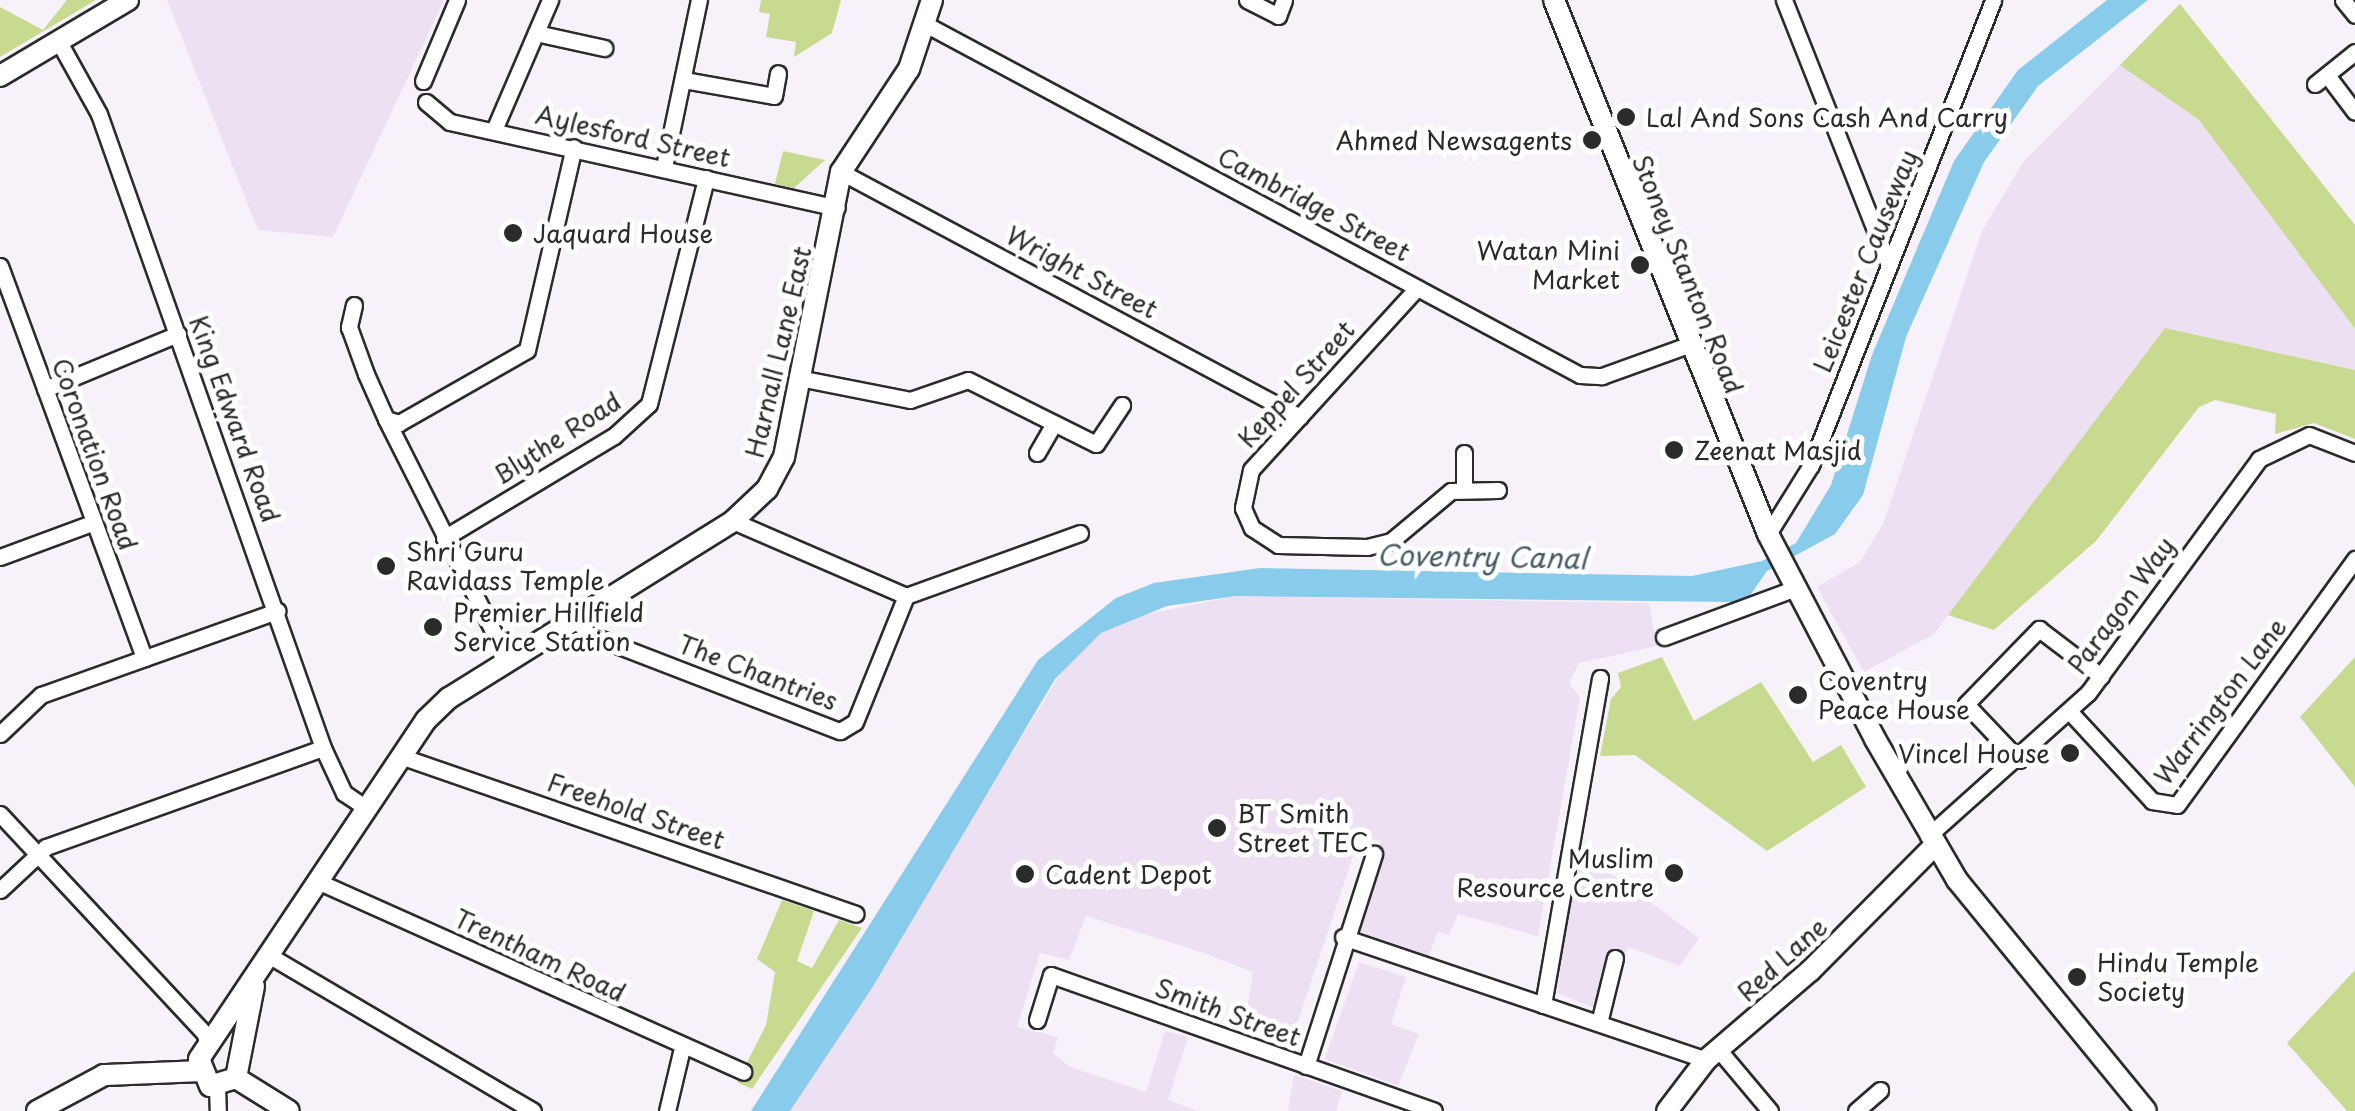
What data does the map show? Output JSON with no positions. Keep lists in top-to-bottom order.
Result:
{
  "streets": {
    "main road": ["Stoney Stanton Road", "Harnall Lane East", "Red Lane"],
    "street": [
      "Aylesford Street",
      "Cambridge Street",
      "Leicester Causeway",
      "Wright Street",
      "Keppel Street",
      "King Edward Road",
      "Blythe Road",
      "Coronation Road",
      "Paragon Way",
      "The Chantries",
      "Warrington Lane",
      "Freehold Street",
      "Trentham Road",
      "Smith Street"
    ]
  },
  "crossings": [
    ["Aylesford Street", "Harnall Lane East"],
    ["Aylesford Street", "Blythe Road"],
    ["Cambridge Street", "Stoney Stanton Road"],
    ["Cambridge Street", "Harnall Lane East"],
    ["Cambridge Street", "Keppel Street"],
    ["Leicester Causeway", "Stoney Stanton Road"],
    ["Wright Street", "Harnall Lane East"],
    ["Wright Street", "Keppel Street"],
    ["Stoney Stanton Road", "Paragon Way"],
    ["Stoney Stanton Road", "Red Lane"],
    ["Harnall Lane East", "King Edward Road"],
    ["Harnall Lane East", "The Chantries"],
    ["Harnall Lane East", "Freehold Street"],
    ["Harnall Lane East", "Trentham Road"],
    ["Paragon Way", "Warrington Lane"],
    ["Paragon Way", "Red Lane"]
  ],
  "water": ["Coventry Canal"],
  "places": [
    "Lal And Sons Cash And Carry",
    "Ahmed Newsagents",
    "Jaquard House",
    "Watan Mini Market",
    "Zeenat Masjid",
    "Shri Guru Ravidass Temple",
    "Premier Hillfield Service Station",
    "Coventry Peace House",
    "Vincel House",
    "BT Smith Street TEC",
    "Muslim Resource Centre",
    "Cadent Depot",
    "Hindu Temple Society"
  ]
}
